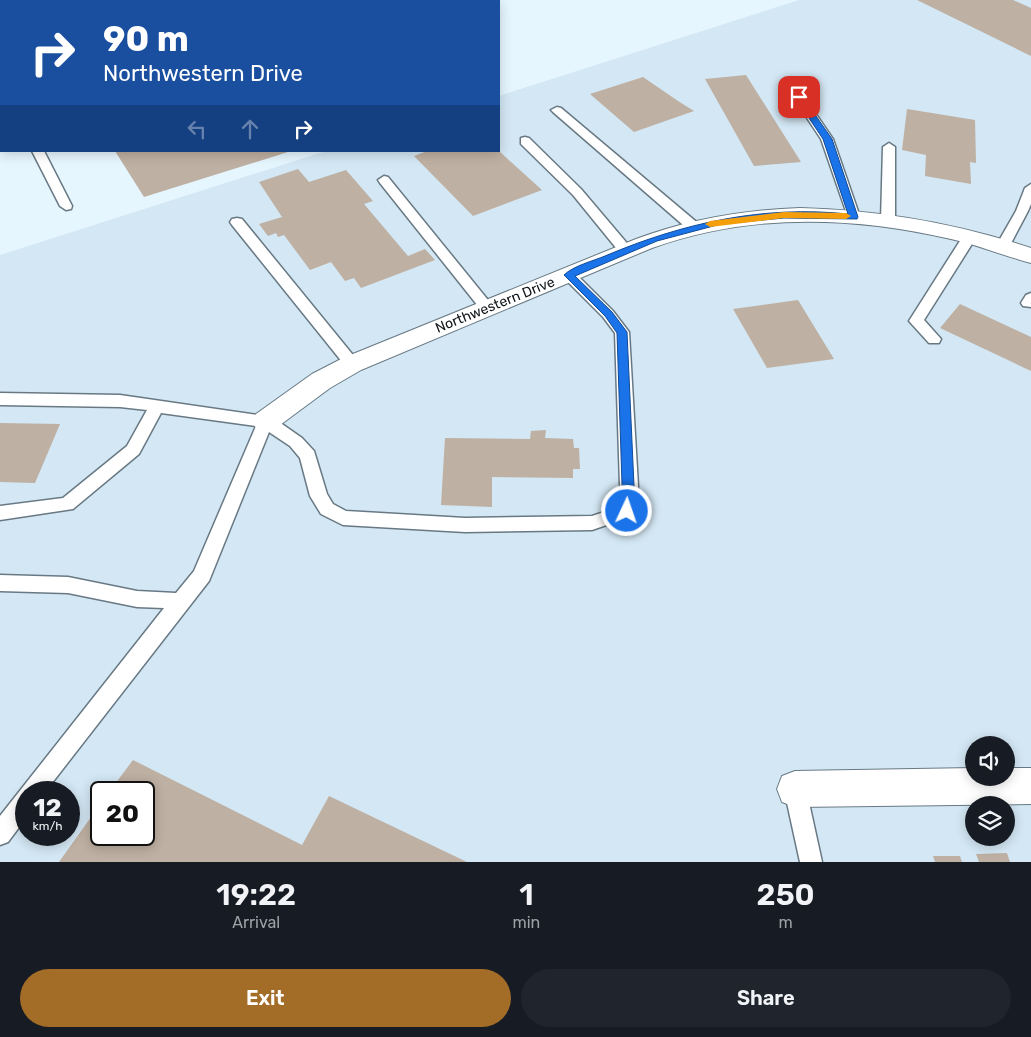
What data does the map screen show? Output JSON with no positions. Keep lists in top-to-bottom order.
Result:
{
  "streets": {
    "street": ["Northwestern Drive"]
  },
  "page": {
    "turn": ["90 m", "Northwestern Drive"],
    "speed": "12 km/h",
    "limit": "20",
    "eta": [
      "19:22",
      "Arrival",
      "1",
      "min",
      "250",
      "m"
    ],
    "buttons": ["Exit", "Share"]
  }
}
